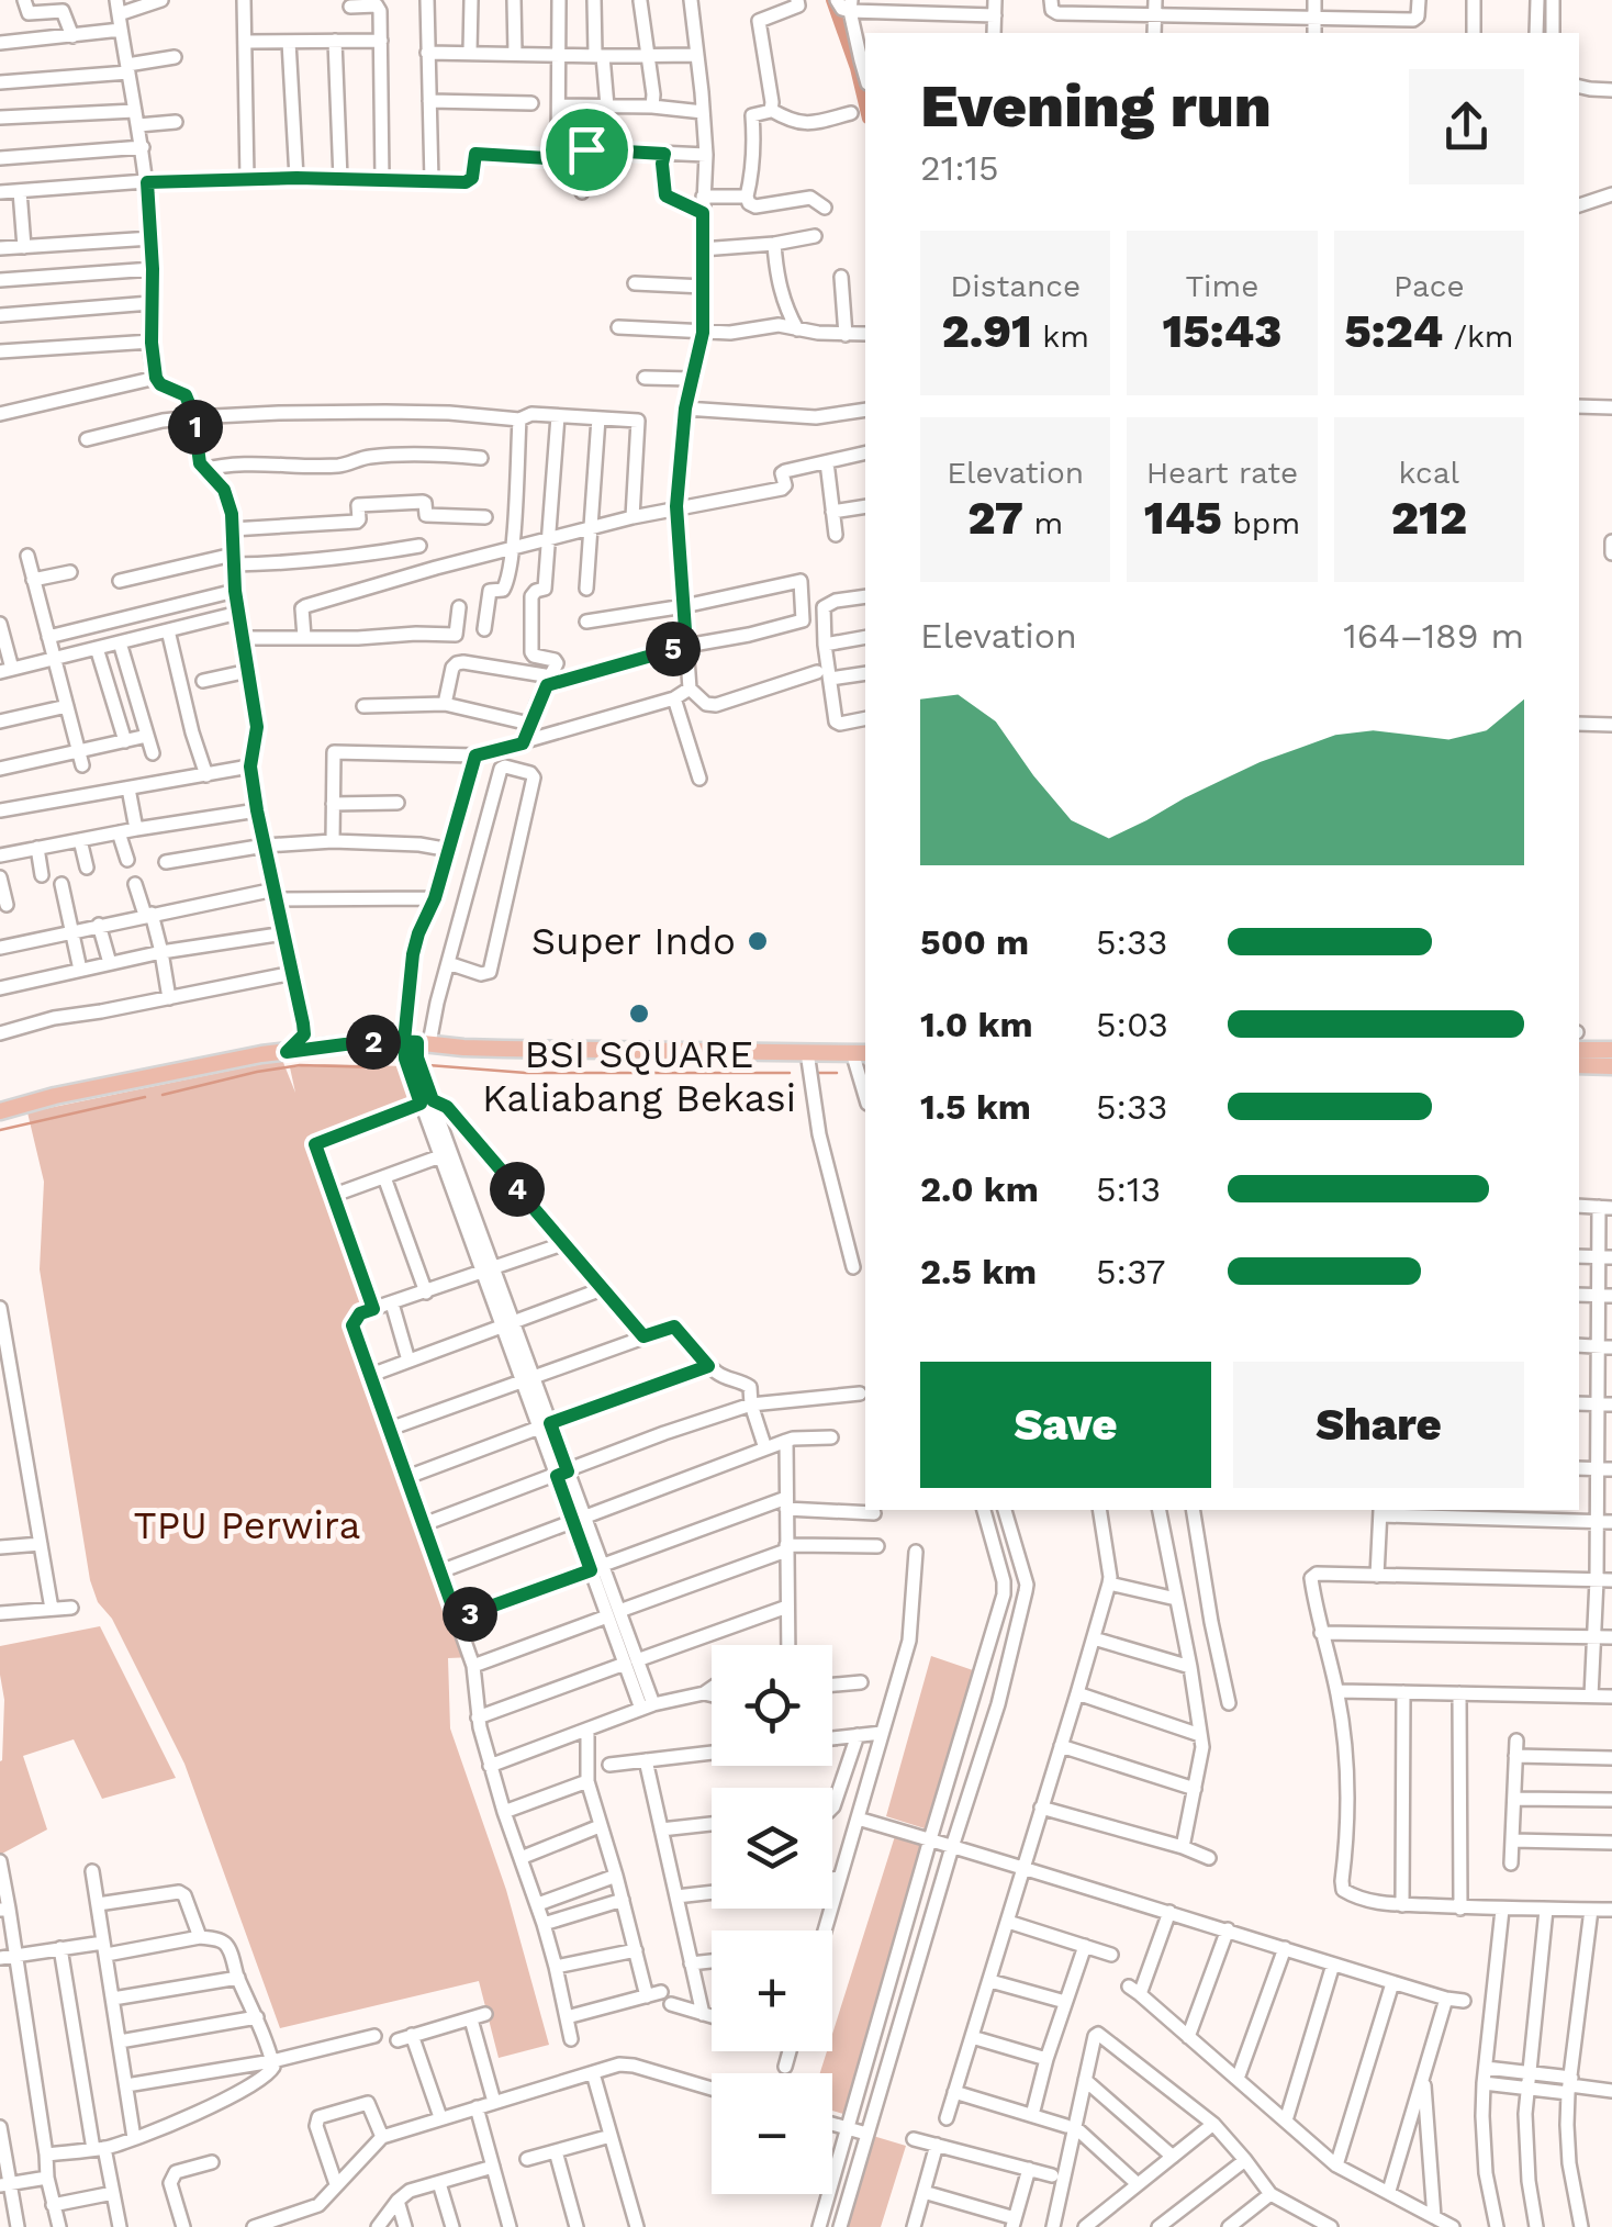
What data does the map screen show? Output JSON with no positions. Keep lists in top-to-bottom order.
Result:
{
  "parks": ["TPU Perwira"],
  "places": ["Super Indo", "BSI SQUARE Kaliabang Bekasi"],
  "page": {
    "heading": ["Evening run", "21:15"],
    "stats": [
      ["Distance", "2.91 km"],
      ["Time", "15:43"],
      ["Pace", "5:24 /km"],
      ["Elevation", "27 m"],
      ["Heart rate", "145 bpm"],
      ["kcal", "212"]
    ],
    "pins": [
      "1",
      "5",
      "2",
      "4",
      "3"
    ],
    "chart": ["Elevation", "164–189 m"],
    "list": [
      {
        "name": "500 m",
        "note": "5:33"
      },
      {
        "name": "1.0 km",
        "note": "5:03"
      },
      {
        "name": "1.5 km",
        "note": "5:33"
      },
      {
        "name": "2.0 km",
        "note": "5:13"
      },
      {
        "name": "2.5 km",
        "note": "5:37"
      }
    ],
    "buttons": ["Save", "Share"],
    "map_buttons": ["+", "−"]
  }
}
